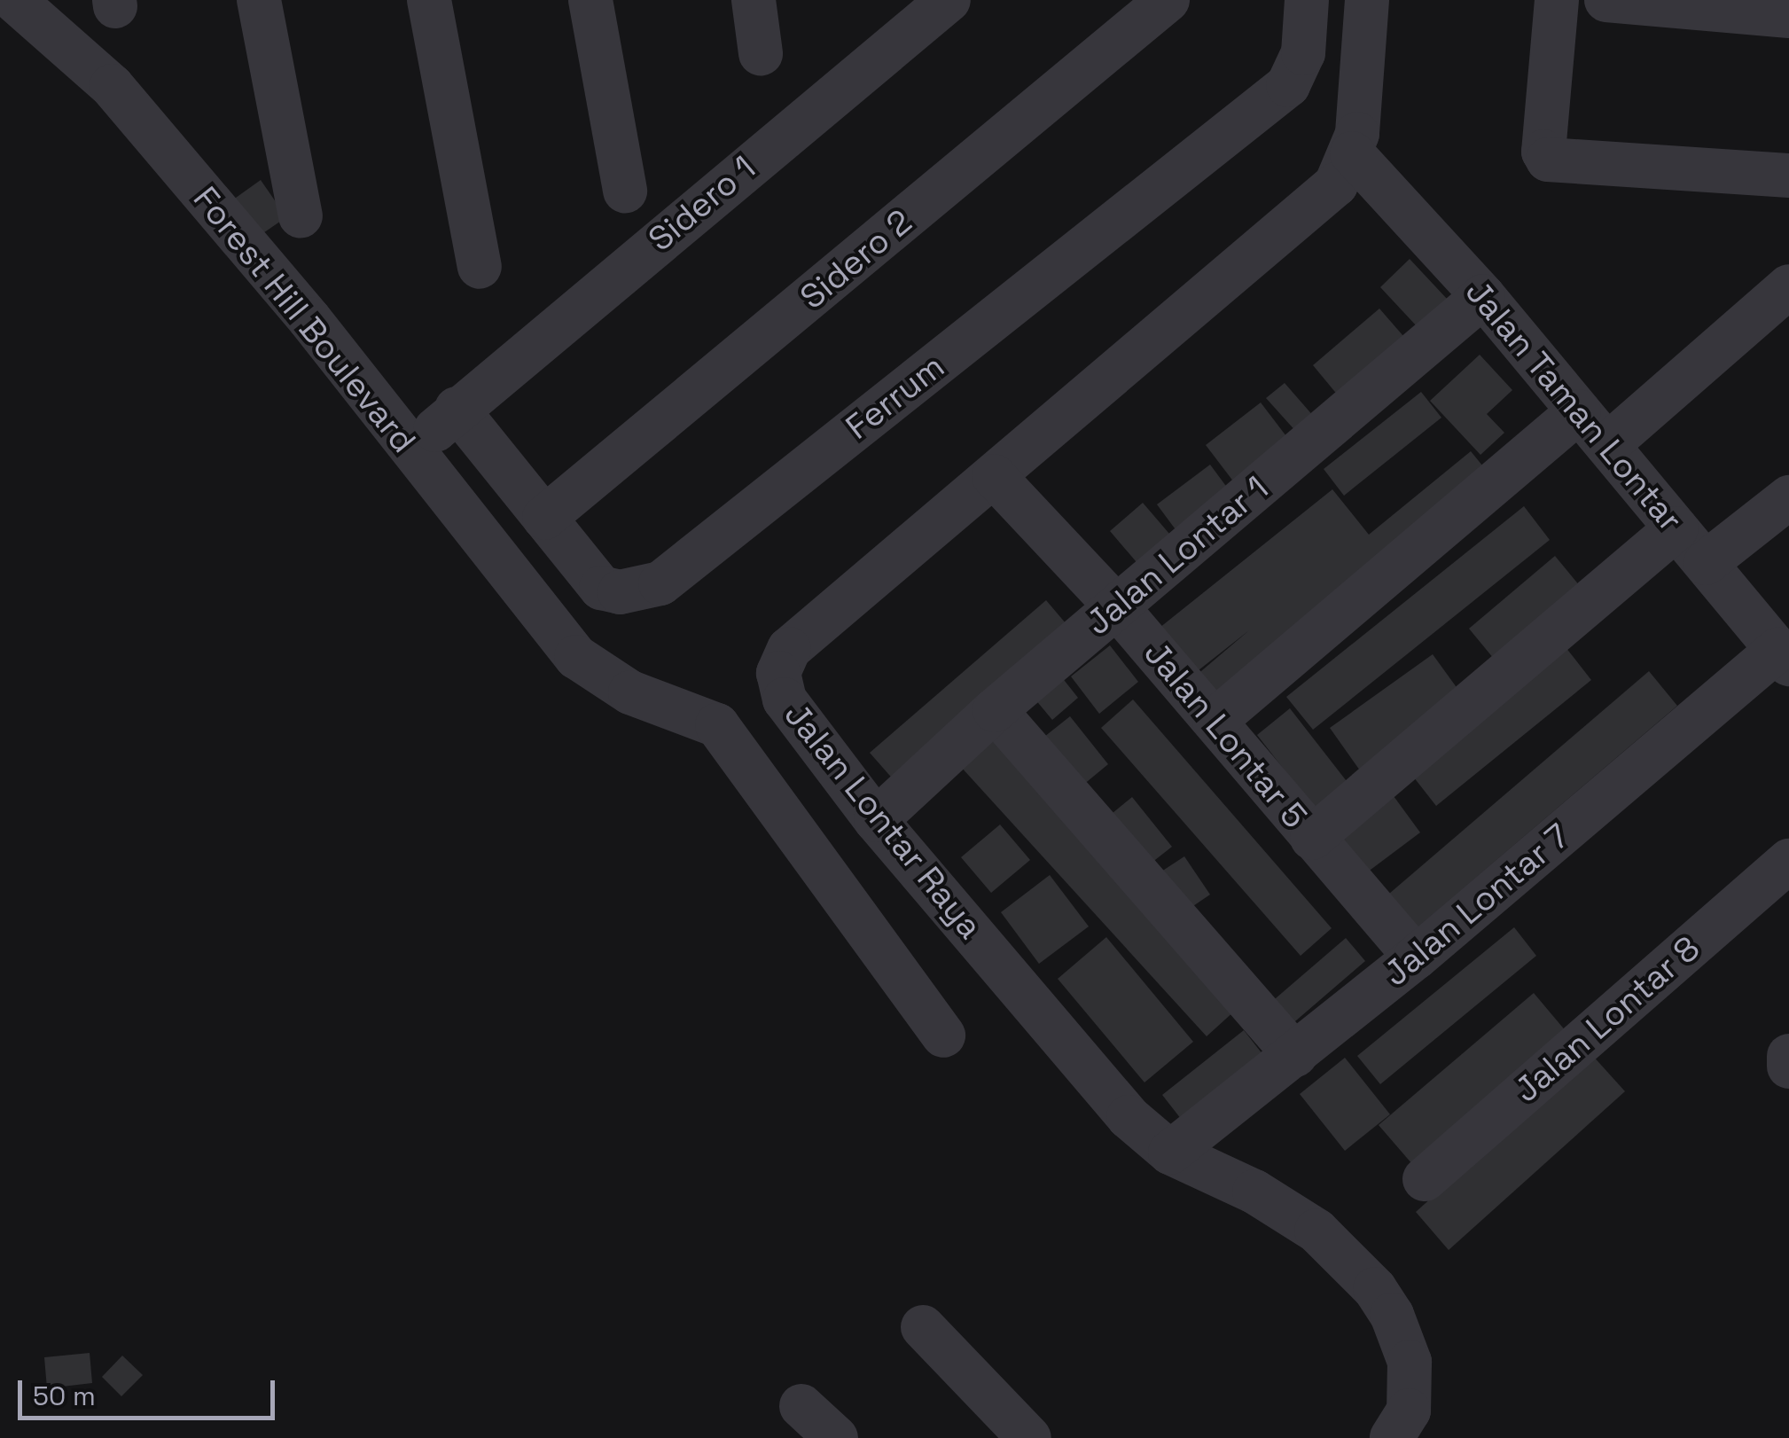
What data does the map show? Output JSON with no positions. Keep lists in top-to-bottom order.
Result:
{
  "streets": {
    "street": [
      "Sidero 1",
      "Sidero 2",
      "Forest Hill Boulevard",
      "Ferrum",
      "Jalan Taman Lontar",
      "Jalan Lontar 1",
      "Jalan Lontar 5",
      "Jalan Lontar Raya",
      "Jalan Lontar 7",
      "Jalan Lontar 8"
    ]
  },
  "crossings": [
    ["Sidero 1", "Forest Hill Boulevard"],
    ["Sidero 1", "Ferrum"],
    ["Sidero 2", "Ferrum"],
    ["Jalan Taman Lontar", "Jalan Lontar 1"],
    ["Jalan Taman Lontar", "Jalan Lontar Raya"],
    ["Jalan Taman Lontar", "Jalan Lontar 7"],
    ["Jalan Lontar 1", "Jalan Lontar 5"],
    ["Jalan Lontar 1", "Jalan Lontar Raya"],
    ["Jalan Lontar 5", "Jalan Lontar Raya"],
    ["Jalan Lontar 5", "Jalan Lontar 7"],
    ["Jalan Lontar Raya", "Jalan Lontar 7"]
  ],
  "scale_bar": "50 m"
}
